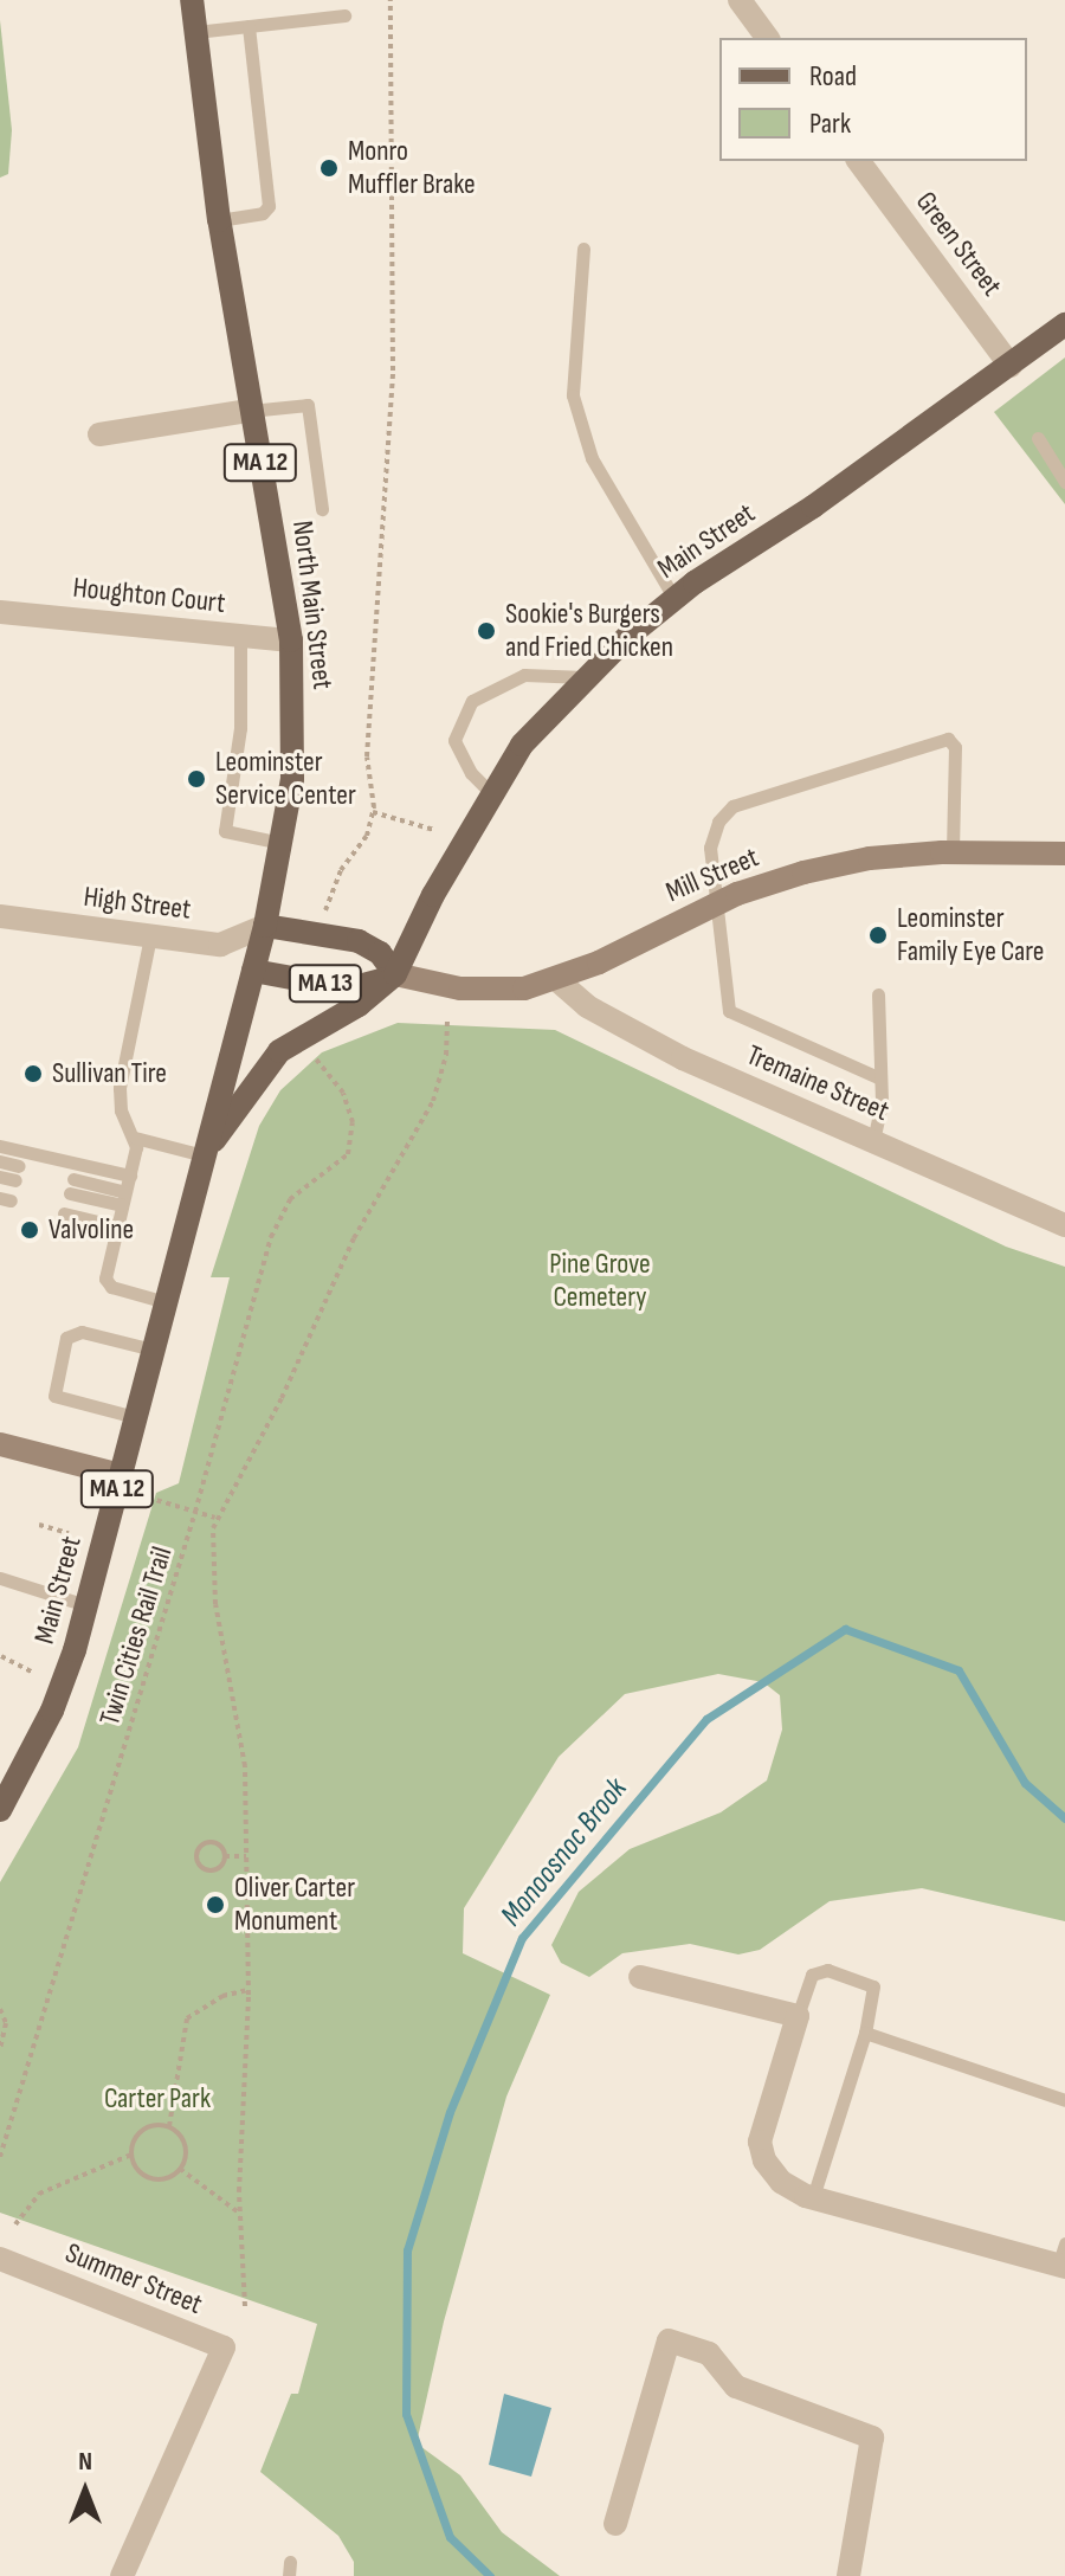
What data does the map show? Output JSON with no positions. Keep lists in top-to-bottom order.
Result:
{
  "streets": {
    "main road": [
      "MA 12",
      "Main Street",
      "North Main Street",
      "Mill Street",
      "MA 13"
    ],
    "street": [
      "Green Street",
      "Houghton Court",
      "High Street",
      "Tremaine Street",
      "Summer Street"
    ],
    "path": ["Twin Cities Rail Trail"]
  },
  "crossings": [
    ["Green Street", "Main Street"],
    ["Main Street", "North Main Street"],
    ["Main Street", "Mill Street"],
    ["Main Street", "MA 13"],
    ["Houghton Court", "North Main Street"],
    ["North Main Street", "High Street"],
    ["North Main Street", "MA 13"],
    ["Mill Street", "MA 13"],
    ["Mill Street", "Tremaine Street"],
    ["High Street", "MA 13"]
  ],
  "water": ["Monoosnoc Brook"],
  "parks": ["Pine Grove Cemetery", "Carter Park"],
  "places": [
    "Monro Muffler Brake",
    "Sookie's Burgers and Fried Chicken",
    "Leominster Service Center",
    "Leominster Family Eye Care",
    "Sullivan Tire",
    "Valvoline",
    "Oliver Carter Monument"
  ],
  "legend": ["Road", "Park"],
  "north": "top"
}
